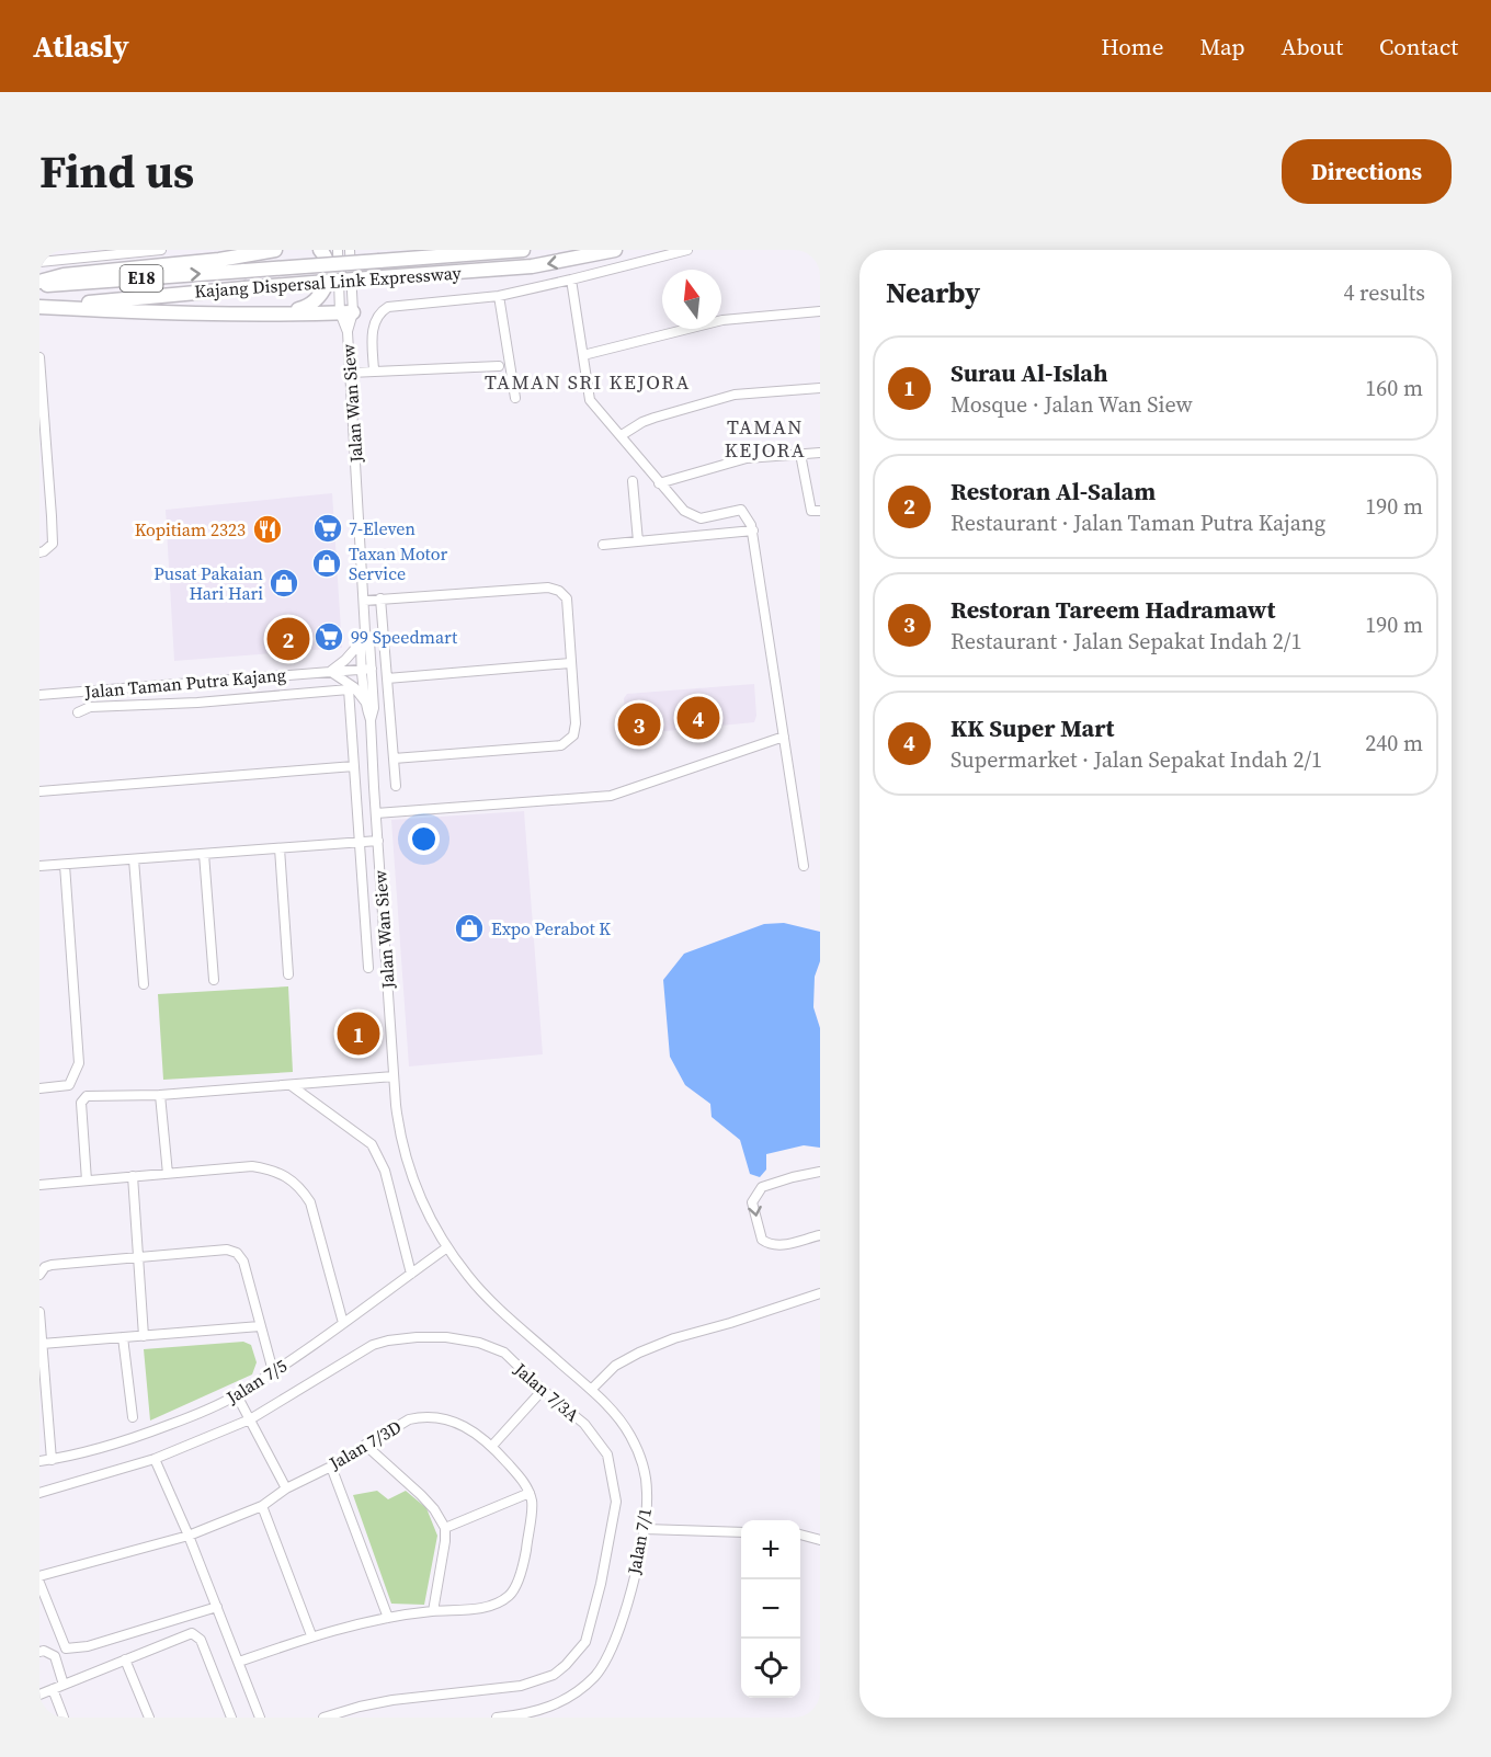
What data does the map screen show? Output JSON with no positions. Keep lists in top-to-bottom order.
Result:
{
  "streets": {
    "highway": ["E18", "Kajang Dispersal Link Expressway"],
    "street": [
      "Jalan Wan Siew",
      "Jalan Taman Putra Kajang",
      "Jalan 7/5",
      "Jalan 7/3A",
      "Jalan 7/3D",
      "Jalan 7/1"
    ]
  },
  "crossings": [
    ["Jalan Wan Siew", "Jalan Taman Putra Kajang"],
    ["Jalan Wan Siew", "Jalan 7/5"],
    ["Jalan Wan Siew", "Jalan 7/1"],
    ["Jalan 7/5", "Jalan 7/1"]
  ],
  "districts": ["TAMAN SRI KEJORA", "TAMAN KEJORA"],
  "places": {
    "supermarket": ["7-Eleven", "99 Speedmart"],
    "restaurant": ["Kopitiam 2323"],
    "shop": ["Taxan Motor Service", "Pusat Pakaian Hari Hari", "Expo Perabot K"]
  },
  "north": "top",
  "page": {
    "header": "Atlasly",
    "nav": [
      "Home",
      "Map",
      "About",
      "Contact"
    ],
    "title": "Find us",
    "buttons": "Directions",
    "heading": ["Nearby", "4 results"],
    "list": [
      {
        "mark": "1",
        "name": "Surau Al-Islah",
        "note": "Mosque · Jalan Wan Siew",
        "value": "160 m"
      },
      {
        "mark": "2",
        "name": "Restoran Al-Salam",
        "note": "Restaurant · Jalan Taman Putra Kajang",
        "value": "190 m"
      },
      {
        "mark": "3",
        "name": "Restoran Tareem Hadramawt",
        "note": "Restaurant · Jalan Sepakat Indah 2/1",
        "value": "190 m"
      },
      {
        "mark": "4",
        "name": "KK Super Mart",
        "note": "Supermarket · Jalan Sepakat Indah 2/1",
        "value": "240 m"
      }
    ],
    "pins": [
      "2",
      "4",
      "3",
      "1"
    ],
    "map_buttons": ["+", "−"]
  }
}
